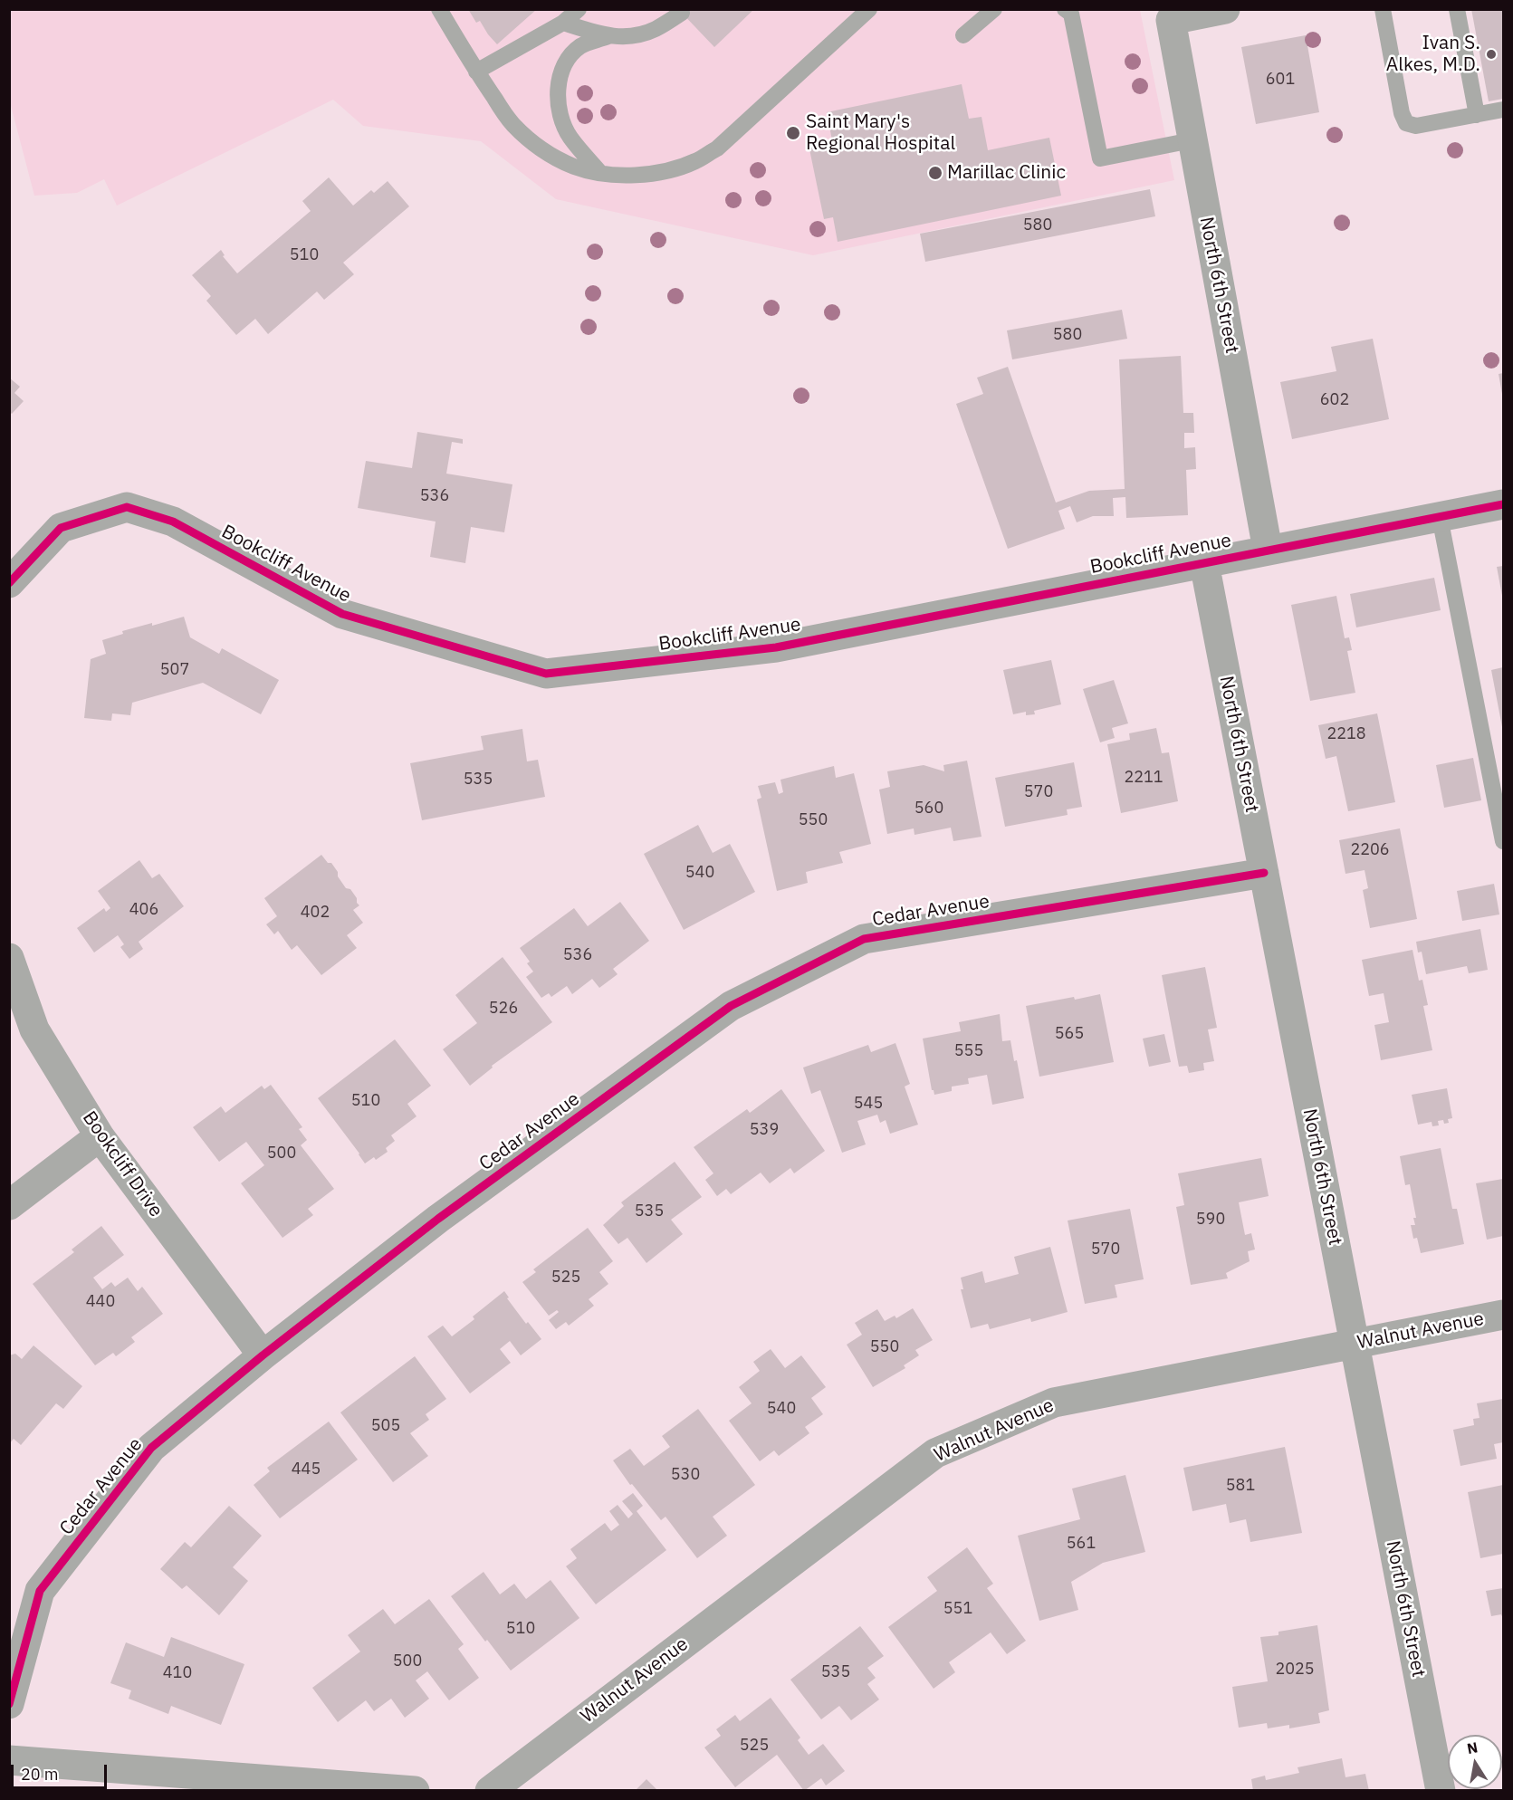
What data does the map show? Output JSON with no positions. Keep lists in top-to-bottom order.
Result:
{
  "streets": {
    "street": [
      "North 6th Street",
      "Bookcliff Avenue",
      "Cedar Avenue",
      "Bookcliff Drive",
      "Walnut Avenue"
    ]
  },
  "crossings": [
    ["North 6th Street", "Bookcliff Avenue"],
    ["North 6th Street", "Cedar Avenue"],
    ["North 6th Street", "Walnut Avenue"],
    ["Cedar Avenue", "Bookcliff Drive"]
  ],
  "places": ["Ivan S. Alkes, M.D.", "Saint Mary's Regional Hospital", "Marillac Clinic"],
  "house_numbers": [
    "601",
    "580",
    "510",
    "580",
    "602",
    "536",
    "507",
    "2218",
    "2211",
    "535",
    "570",
    "560",
    "550",
    "2206",
    "540",
    "406",
    "402",
    "536",
    "526",
    "565",
    "555",
    "510",
    "545",
    "539",
    "500",
    "535",
    "590",
    "570",
    "525",
    "440",
    "550",
    "540",
    "505",
    "445",
    "530",
    "581",
    "561",
    "551",
    "510",
    "500",
    "2025",
    "535",
    "410",
    "525"
  ],
  "scale_bar": "20 m",
  "north": "top"
}
